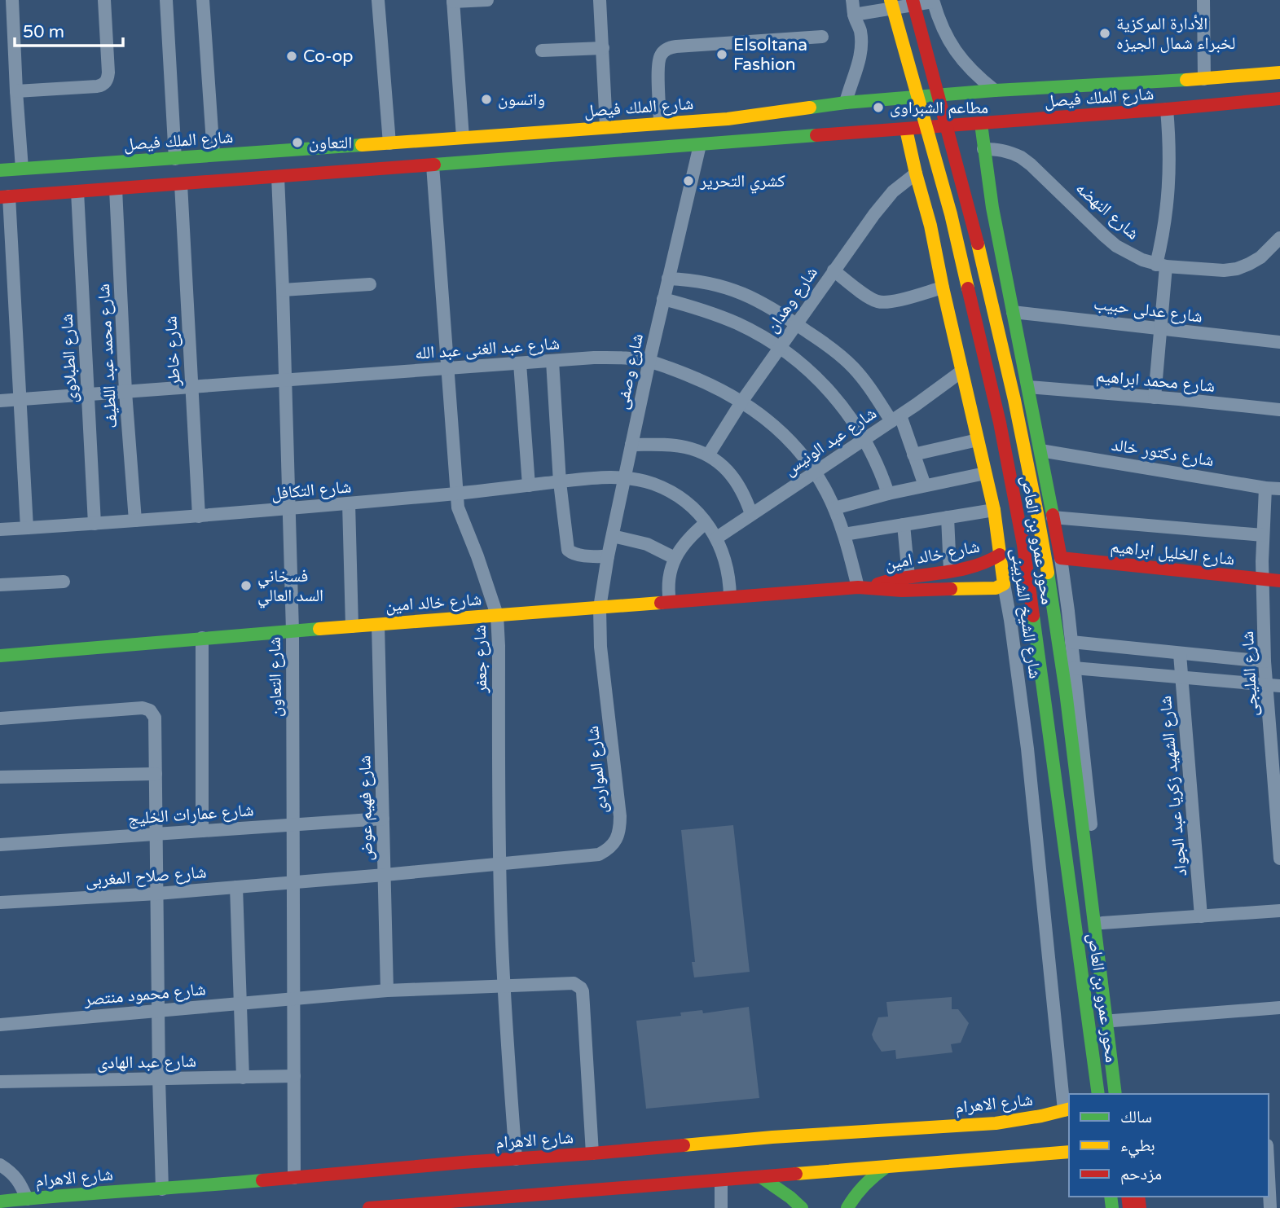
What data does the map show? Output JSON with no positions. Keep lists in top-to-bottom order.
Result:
{
  "streets": {
    "main road": [
      "شارع الملك فيصل",
      "محور عمرو بن العاص",
      "شارع الخليل ابراهيم",
      "شارع خالد امين",
      "شارع الشيخ الشربينى",
      "شارع الاهرام"
    ],
    "street": [
      "شارع النهضه",
      "شارع وهدان",
      "شارع عدلى حبيب",
      "شارع عبد الغنى عبد الله",
      "شارع خاطر",
      "شارع محمد عبد اللطيف",
      "شارع الطبلاوى",
      "شارع وصفى",
      "شارع محمد ابراهيم",
      "شارع عبد الونيس",
      "شارع دكتور خالد",
      "شارع التكافل",
      "شارع جعفر",
      "شارع المليجى",
      "شارع التعاون",
      "شارع المواردى",
      "شارع الشهيد زكريا عبد الجواد",
      "شارع فهيم عوض",
      "شارع عمارات الخليج",
      "شارع صلاح المغربى",
      "شارع محمود منتصر",
      "شارع عبد الهادى"
    ]
  },
  "crossings": [
    ["شارع الملك فيصل", "شارع خاطر"],
    ["شارع الملك فيصل", "شارع محمد عبد اللطيف"],
    ["شارع الملك فيصل", "شارع الطبلاوى"],
    ["شارع الملك فيصل", "شارع وصفى"],
    ["شارع الملك فيصل", "شارع الشيخ الشربينى"],
    ["شارع الملك فيصل", "شارع جعفر"],
    ["شارع الملك فيصل", "شارع التعاون"],
    ["شارع وهدان", "شارع عبد الغنى عبد الله"],
    ["شارع وهدان", "شارع الشيخ الشربينى"],
    ["شارع عبد الغنى عبد الله", "شارع خاطر"],
    ["شارع عبد الغنى عبد الله", "شارع محمد عبد اللطيف"],
    ["شارع عبد الغنى عبد الله", "شارع الطبلاوى"],
    ["شارع عبد الغنى عبد الله", "شارع وصفى"],
    ["شارع عبد الغنى عبد الله", "شارع عبد الونيس"],
    ["شارع عبد الغنى عبد الله", "شارع خالد امين"],
    ["شارع عبد الغنى عبد الله", "شارع جعفر"],
    ["شارع عبد الغنى عبد الله", "شارع التعاون"],
    ["شارع خاطر", "شارع التكافل"],
    ["شارع محمد عبد اللطيف", "شارع التكافل"],
    ["شارع الطبلاوى", "شارع التكافل"],
    ["شارع وصفى", "شارع التكافل"],
    ["شارع وصفى", "شارع خالد امين"],
    ["شارع وصفى", "شارع المواردى"],
    ["شارع عبد الونيس", "شارع التكافل"],
    ["شارع عبد الونيس", "شارع الشيخ الشربينى"],
    ["شارع دكتور خالد", "شارع المليجى"],
    ["شارع التكافل", "شارع خالد امين"],
    ["شارع التكافل", "شارع جعفر"],
    ["شارع التكافل", "شارع التعاون"],
    ["شارع الخليل ابراهيم", "شارع المليجى"],
    ["شارع خالد امين", "شارع الشيخ الشربينى"],
    ["شارع خالد امين", "شارع جعفر"],
    ["شارع خالد امين", "شارع التعاون"],
    ["شارع خالد امين", "شارع المواردى"],
    ["شارع خالد امين", "شارع فهيم عوض"],
    ["شارع الشيخ الشربينى", "شارع الاهرام"],
    ["شارع جعفر", "شارع المواردى"],
    ["شارع جعفر", "شارع محمود منتصر"],
    ["شارع جعفر", "شارع الاهرام"],
    ["شارع التعاون", "شارع عمارات الخليج"],
    ["شارع التعاون", "شارع صلاح المغربى"],
    ["شارع التعاون", "شارع محمود منتصر"],
    ["شارع التعاون", "شارع عبد الهادى"],
    ["شارع التعاون", "شارع الاهرام"],
    ["شارع المواردى", "شارع فهيم عوض"],
    ["شارع المواردى", "شارع صلاح المغربى"],
    ["شارع فهيم عوض", "شارع عمارات الخليج"],
    ["شارع فهيم عوض", "شارع صلاح المغربى"],
    ["شارع فهيم عوض", "شارع محمود منتصر"],
    ["شارع محمود منتصر", "شارع الاهرام"]
  ],
  "places": [
    "الأدارة المركزية لخبراء شمال الجيزه",
    "Elsoltana Fashion",
    "Co-op",
    "واتسون",
    "مطاعم الشبراوى",
    "التعاون",
    "كشري التحرير",
    "فسخاني السد العالي"
  ],
  "legend": ["سالك", "بطيء", "مزدحم"],
  "scale_bar": "50 m"
}
